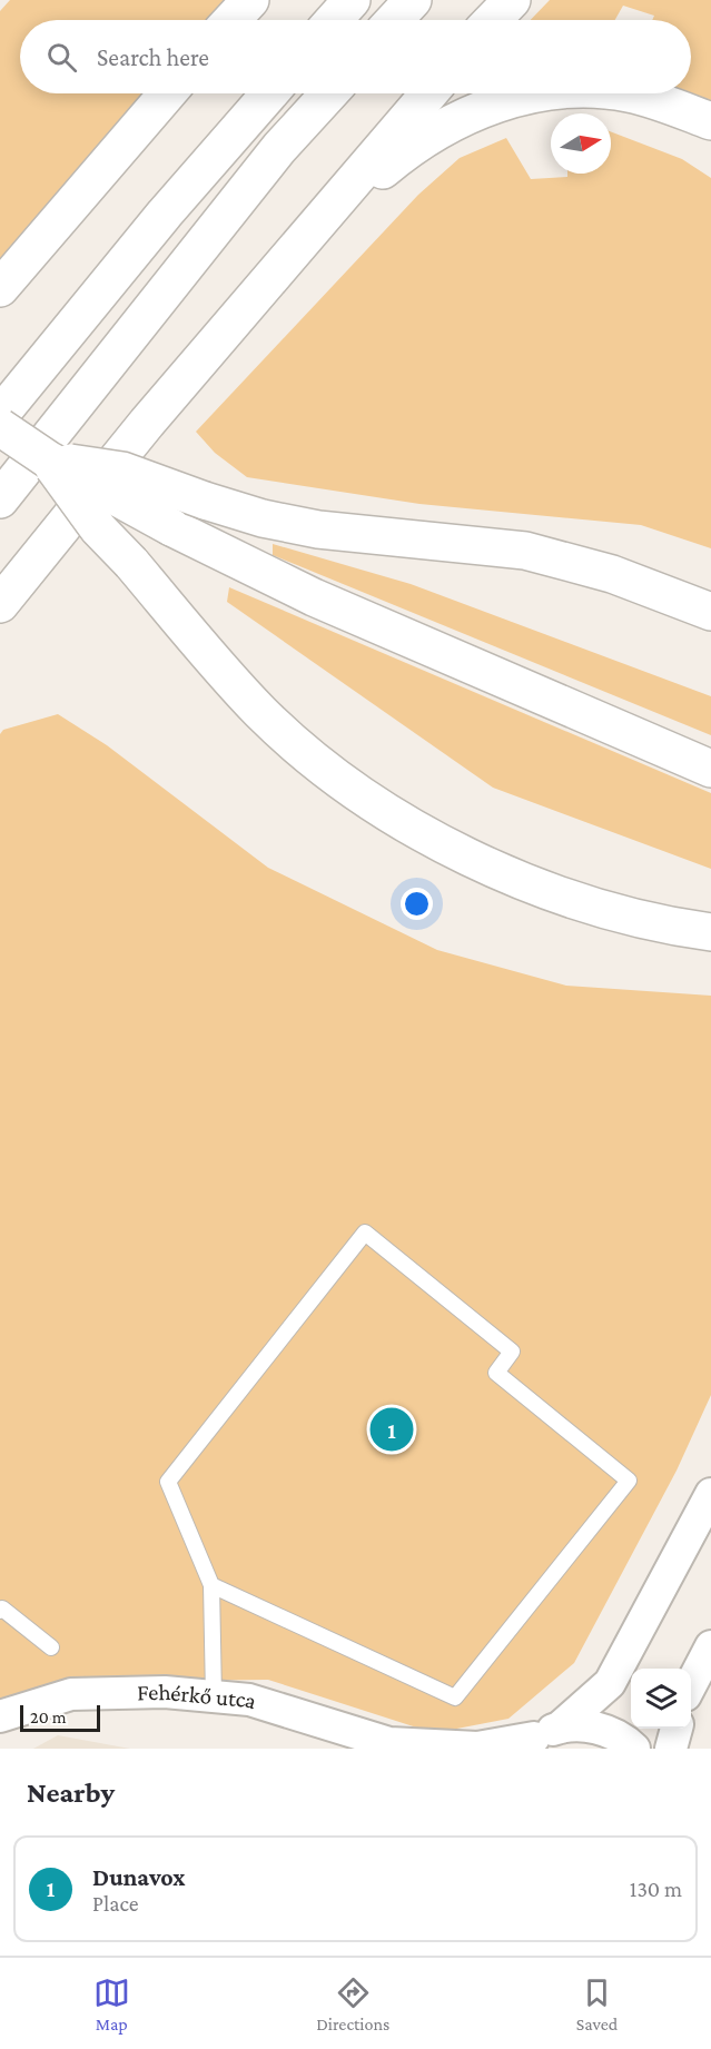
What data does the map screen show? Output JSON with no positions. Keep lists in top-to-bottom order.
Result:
{
  "streets": {
    "street": ["Fehérkő utca"]
  },
  "scale_bar": "20 m",
  "north": "right",
  "page": {
    "search": "Search here",
    "pins": "1",
    "scale": "20 m",
    "heading": "Nearby",
    "list": [
      {
        "mark": "1",
        "name": "Dunavox",
        "note": "Place",
        "value": "130 m"
      }
    ],
    "nav": ["Map", "Directions", "Saved"]
  }
}
